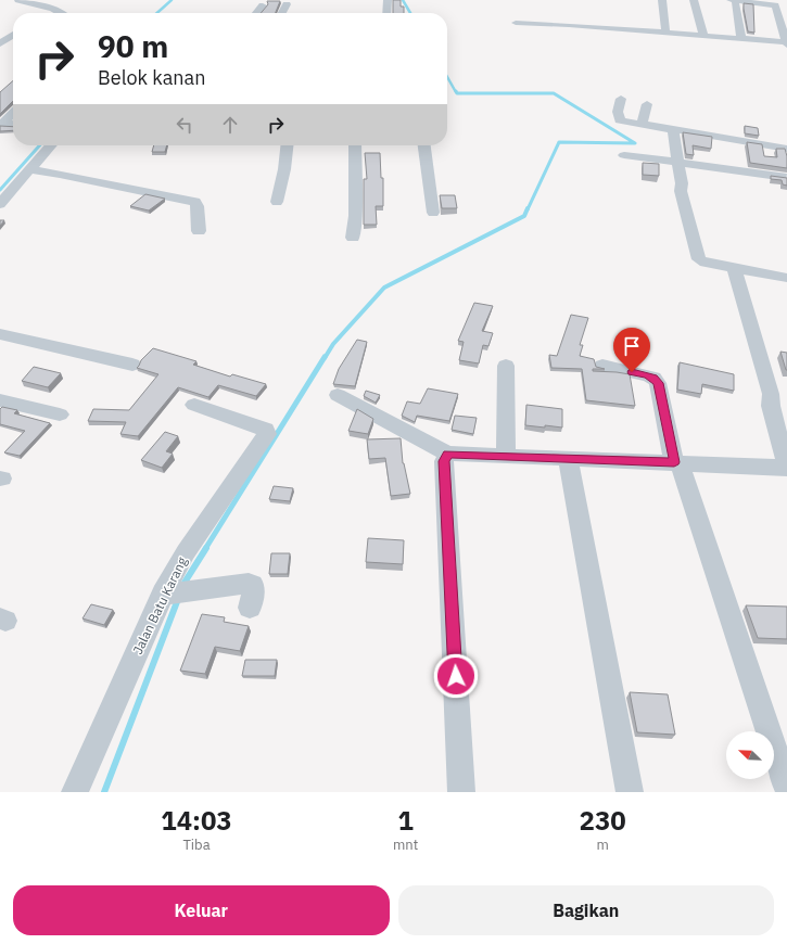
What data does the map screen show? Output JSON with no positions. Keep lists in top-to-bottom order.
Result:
{
  "streets": {
    "street": ["Jalan Batu Karang"]
  },
  "north": "top left",
  "page": {
    "turn": ["90 m", "Belok kanan"],
    "eta": [
      "14:03",
      "Tiba",
      "1",
      "mnt",
      "230",
      "m"
    ],
    "buttons": ["Keluar", "Bagikan"]
  }
}
